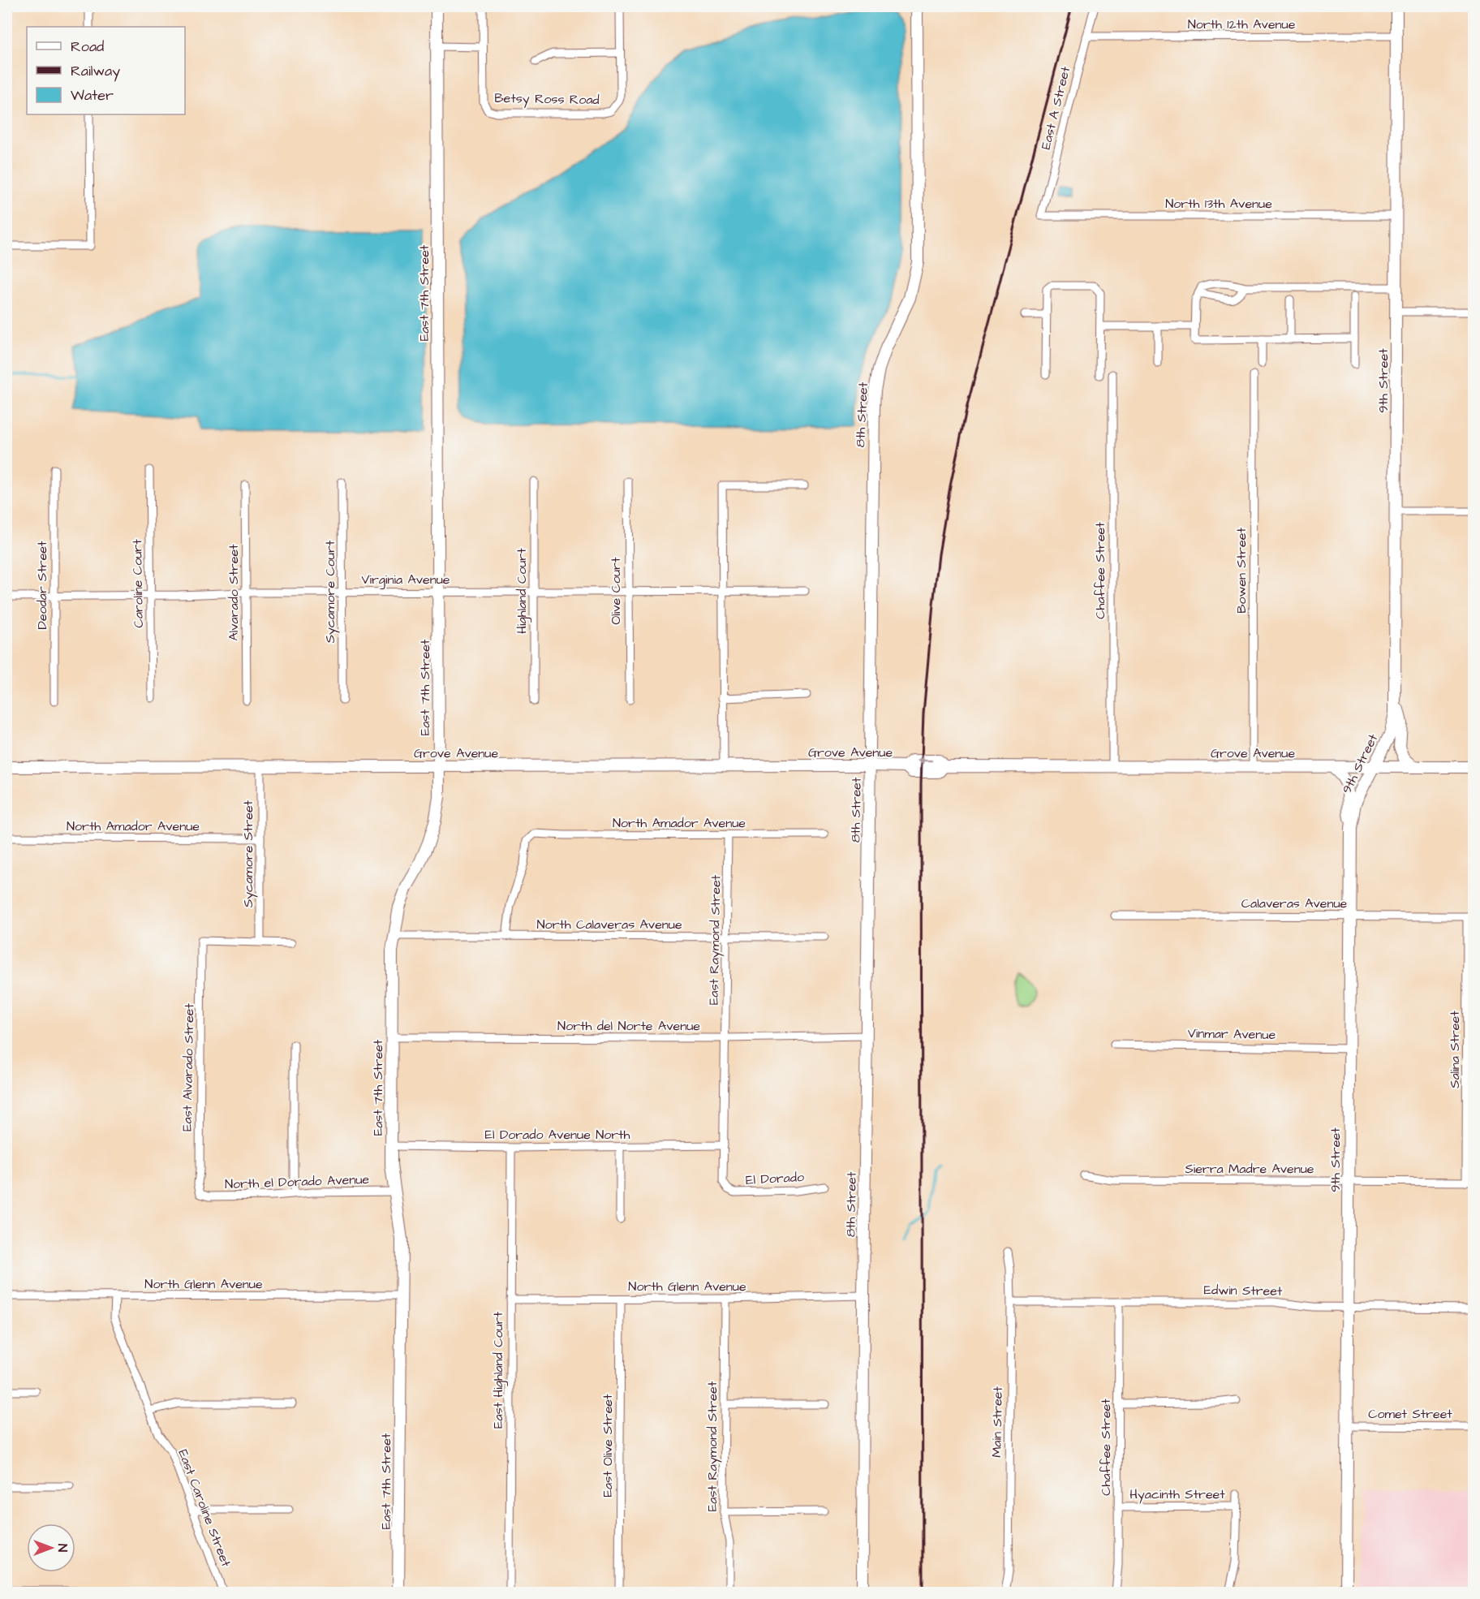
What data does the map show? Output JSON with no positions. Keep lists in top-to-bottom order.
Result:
{
  "streets": {
    "street": [
      "North 12th Avenue",
      "Betsy Ross Road",
      "East A Street",
      "North 13th Avenue",
      "East 7th Street",
      "9th Street",
      "8th Street",
      "Chaffee Street",
      "Bowen Street",
      "Virginia Avenue",
      "Caroline Court",
      "Deodar Street",
      "Highland Court",
      "Olive Court",
      "Sycamore Court",
      "Alvarado Street",
      "Grove Avenue",
      "North Amador Avenue",
      "Sycamore Street",
      "Calaveras Avenue",
      "North Calaveras Avenue",
      "East Raymond Street",
      "North del Norte Avenue",
      "Vinmar Avenue",
      "Salina Street",
      "East Alvarado Street",
      "El Dorado Avenue North",
      "Sierra Madre Avenue",
      "El Dorado",
      "North el Dorado Avenue",
      "North Glenn Avenue",
      "Edwin Street",
      "East Highland Court",
      "Comet Street",
      "Main Street",
      "East Olive Street",
      "Hyacinth Street",
      "East Caroline Street"
    ]
  },
  "crossings": [
    ["North 12th Avenue", "East A Street"],
    ["North 12th Avenue", "9th Street"],
    ["East A Street", "North 13th Avenue"],
    ["North 13th Avenue", "9th Street"],
    ["East 7th Street", "Virginia Avenue"],
    ["East 7th Street", "Grove Avenue"],
    ["East 7th Street", "North Calaveras Avenue"],
    ["East 7th Street", "North del Norte Avenue"],
    ["East 7th Street", "El Dorado Avenue North"],
    ["East 7th Street", "North el Dorado Avenue"],
    ["East 7th Street", "North Glenn Avenue"],
    ["9th Street", "Grove Avenue"],
    ["9th Street", "Calaveras Avenue"],
    ["9th Street", "Vinmar Avenue"],
    ["9th Street", "Sierra Madre Avenue"],
    ["9th Street", "Edwin Street"],
    ["9th Street", "Comet Street"],
    ["8th Street", "Grove Avenue"],
    ["8th Street", "North del Norte Avenue"],
    ["8th Street", "North Glenn Avenue"],
    ["Chaffee Street", "Grove Avenue"],
    ["Chaffee Street", "Edwin Street"],
    ["Chaffee Street", "Hyacinth Street"],
    ["Bowen Street", "Grove Avenue"],
    ["Virginia Avenue", "Caroline Court"],
    ["Virginia Avenue", "Deodar Street"],
    ["Virginia Avenue", "Highland Court"],
    ["Virginia Avenue", "Olive Court"],
    ["Virginia Avenue", "Sycamore Court"],
    ["Virginia Avenue", "Alvarado Street"],
    ["Grove Avenue", "Sycamore Street"],
    ["North Amador Avenue", "Sycamore Street"],
    ["North Amador Avenue", "North Calaveras Avenue"],
    ["North Amador Avenue", "East Raymond Street"],
    ["Sycamore Street", "East Alvarado Street"],
    ["Calaveras Avenue", "Salina Street"],
    ["North Calaveras Avenue", "East Raymond Street"],
    ["East Raymond Street", "North del Norte Avenue"],
    ["East Raymond Street", "El Dorado Avenue North"],
    ["East Raymond Street", "El Dorado"],
    ["East Raymond Street", "North Glenn Avenue"],
    ["Salina Street", "Sierra Madre Avenue"],
    ["East Alvarado Street", "North el Dorado Avenue"],
    ["El Dorado Avenue North", "East Highland Court"],
    ["North Glenn Avenue", "East Highland Court"],
    ["North Glenn Avenue", "East Olive Street"],
    ["North Glenn Avenue", "East Caroline Street"],
    ["Edwin Street", "Main Street"]
  ],
  "legend": ["Road", "Railway", "Water"],
  "north": "right"
}
